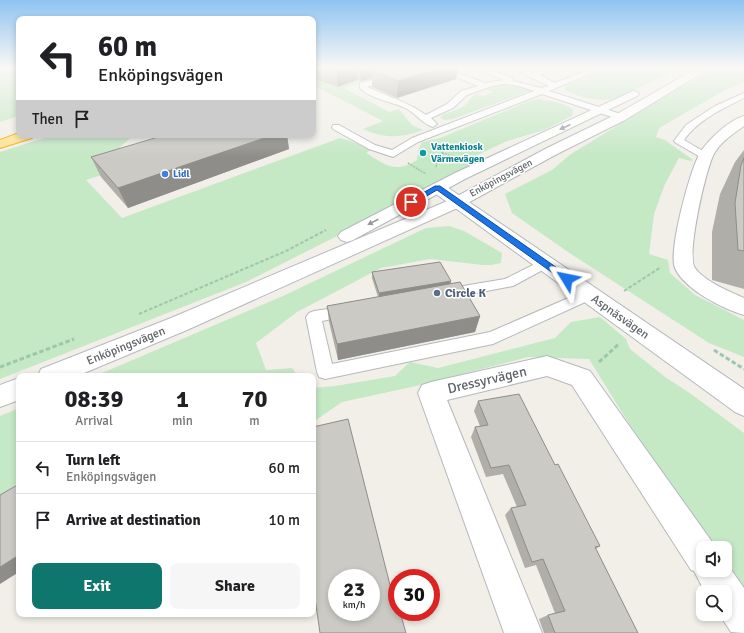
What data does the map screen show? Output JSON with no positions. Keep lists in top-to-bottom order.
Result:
{
  "streets": {
    "street": ["Enköpingsvägen", "Aspnäsvägen", "Dressyrvägen"]
  },
  "crossings": [
    ["Enköpingsvägen", "Aspnäsvägen"]
  ],
  "places": ["Vattenkiosk Värmevägen", "Lidl", "Circle K"],
  "page": {
    "turn": ["60 m", "Enköpingsvägen"],
    "then": "Then",
    "eta": [
      "08:39",
      "Arrival",
      "1",
      "min",
      "70",
      "m"
    ],
    "list": [
      {
        "name": "Turn left",
        "note": "Enköpingsvägen",
        "value": "60 m"
      },
      {
        "name": "Arrive at destination",
        "value": "10 m"
      }
    ],
    "buttons": ["Exit", "Share"],
    "speed": "23 km/h",
    "limit": "30"
  }
}
